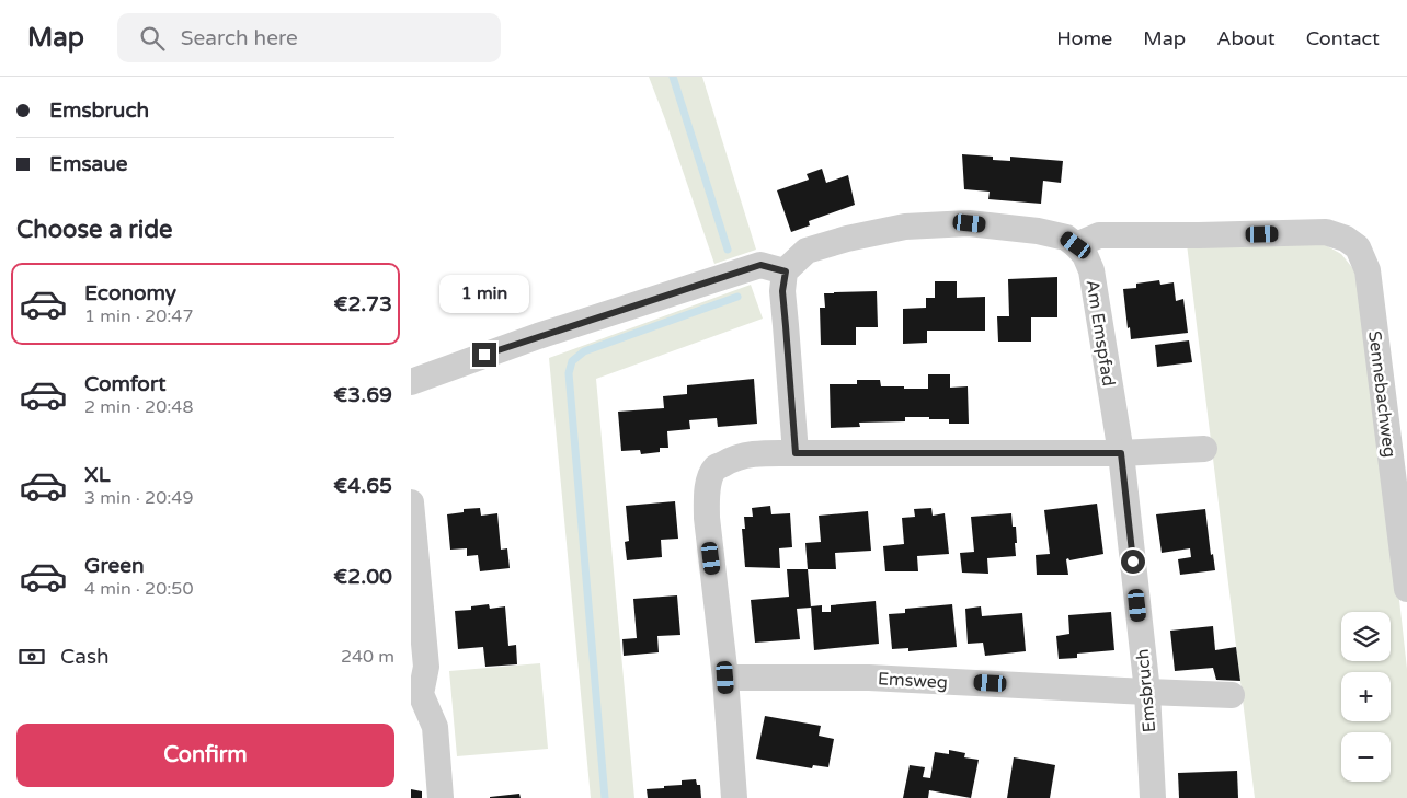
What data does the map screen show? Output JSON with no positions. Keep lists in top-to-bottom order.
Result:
{
  "streets": {
    "street": [
      "Am Emspfad",
      "Sennebachweg",
      "Emsweg",
      "Emsbruch"
    ]
  },
  "crossings": [
    ["Am Emspfad", "Sennebachweg"],
    ["Am Emspfad", "Emsbruch"],
    ["Emsweg", "Emsbruch"]
  ],
  "page": {
    "header": "Map",
    "search": "Search here",
    "nav": [
      "Home",
      "Map",
      "About",
      "Contact"
    ],
    "banner": ["Emsbruch", "Emsaue"],
    "heading": "Choose a ride",
    "list": [
      {
        "name": "Economy",
        "note": "1 min · 20:47",
        "value": "€2.73"
      },
      {
        "name": "Comfort",
        "note": "2 min · 20:48",
        "value": "€3.69"
      },
      {
        "name": "XL",
        "note": "3 min · 20:49",
        "value": "€4.65"
      },
      {
        "name": "Green",
        "note": "4 min · 20:50",
        "value": "€2.00"
      }
    ],
    "bubble": "1 min",
    "map_buttons": ["+", "−"],
    "pay": ["Cash", "240 m"],
    "buttons": "Confirm"
  }
}
